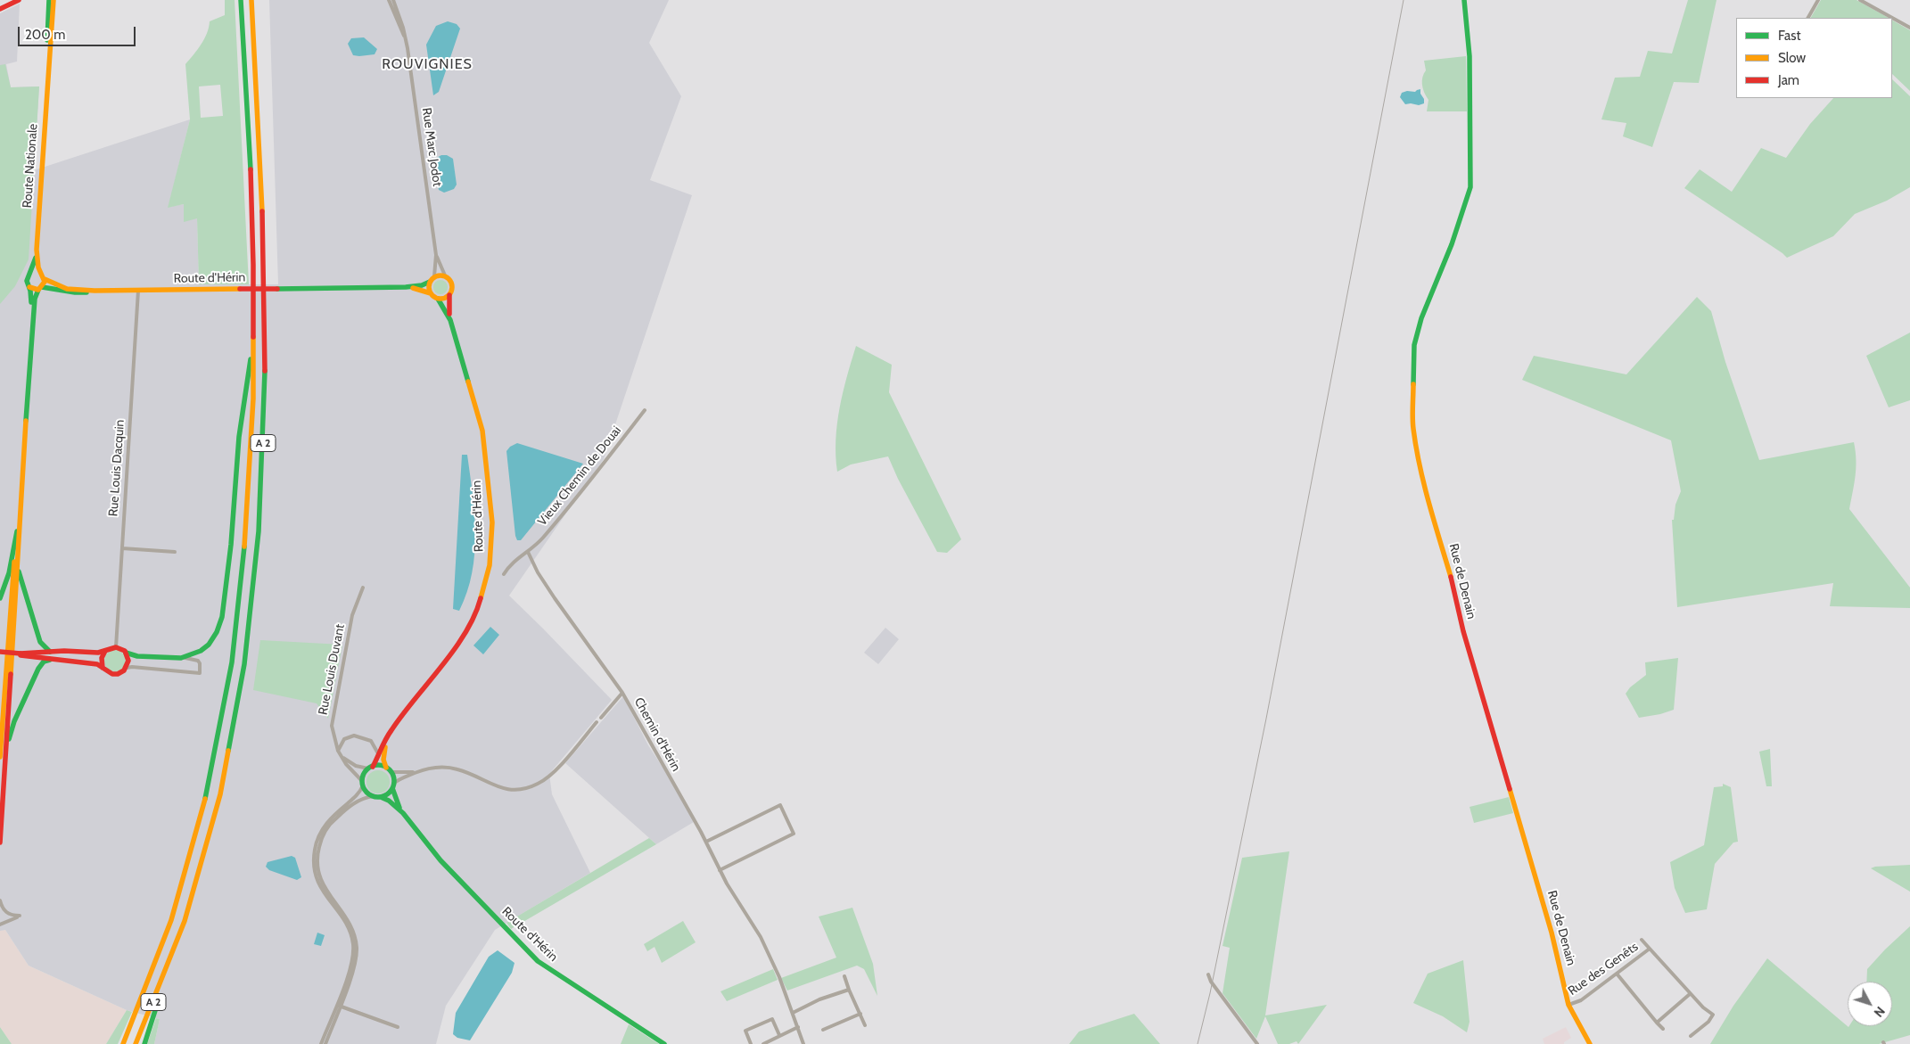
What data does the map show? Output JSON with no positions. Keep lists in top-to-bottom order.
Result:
{
  "streets": {
    "main road": [
      "Route Nationale",
      "Route d'Hérin",
      "A 2",
      "Rue de Denain"
    ],
    "street": [
      "Rue Marc Jodot",
      "Rue Louis Dacquin",
      "Vieux Chemin de Douai",
      "Rue Louis Duvant",
      "Chemin d'Hérin",
      "Rue des Genêts"
    ]
  },
  "crossings": [
    ["Rue Marc Jodot", "Route d'Hérin"],
    ["Route Nationale", "Route d'Hérin"],
    ["Route d'Hérin", "Rue Louis Dacquin"],
    ["Route d'Hérin", "Rue Louis Duvant"],
    ["Vieux Chemin de Douai", "Chemin d'Hérin"],
    ["Rue de Denain", "Rue des Genêts"]
  ],
  "districts": ["ROUVIGNIES"],
  "legend": ["Fast", "Slow", "Jam"],
  "scale_bar": "200 m",
  "north": "bottom right"
}
